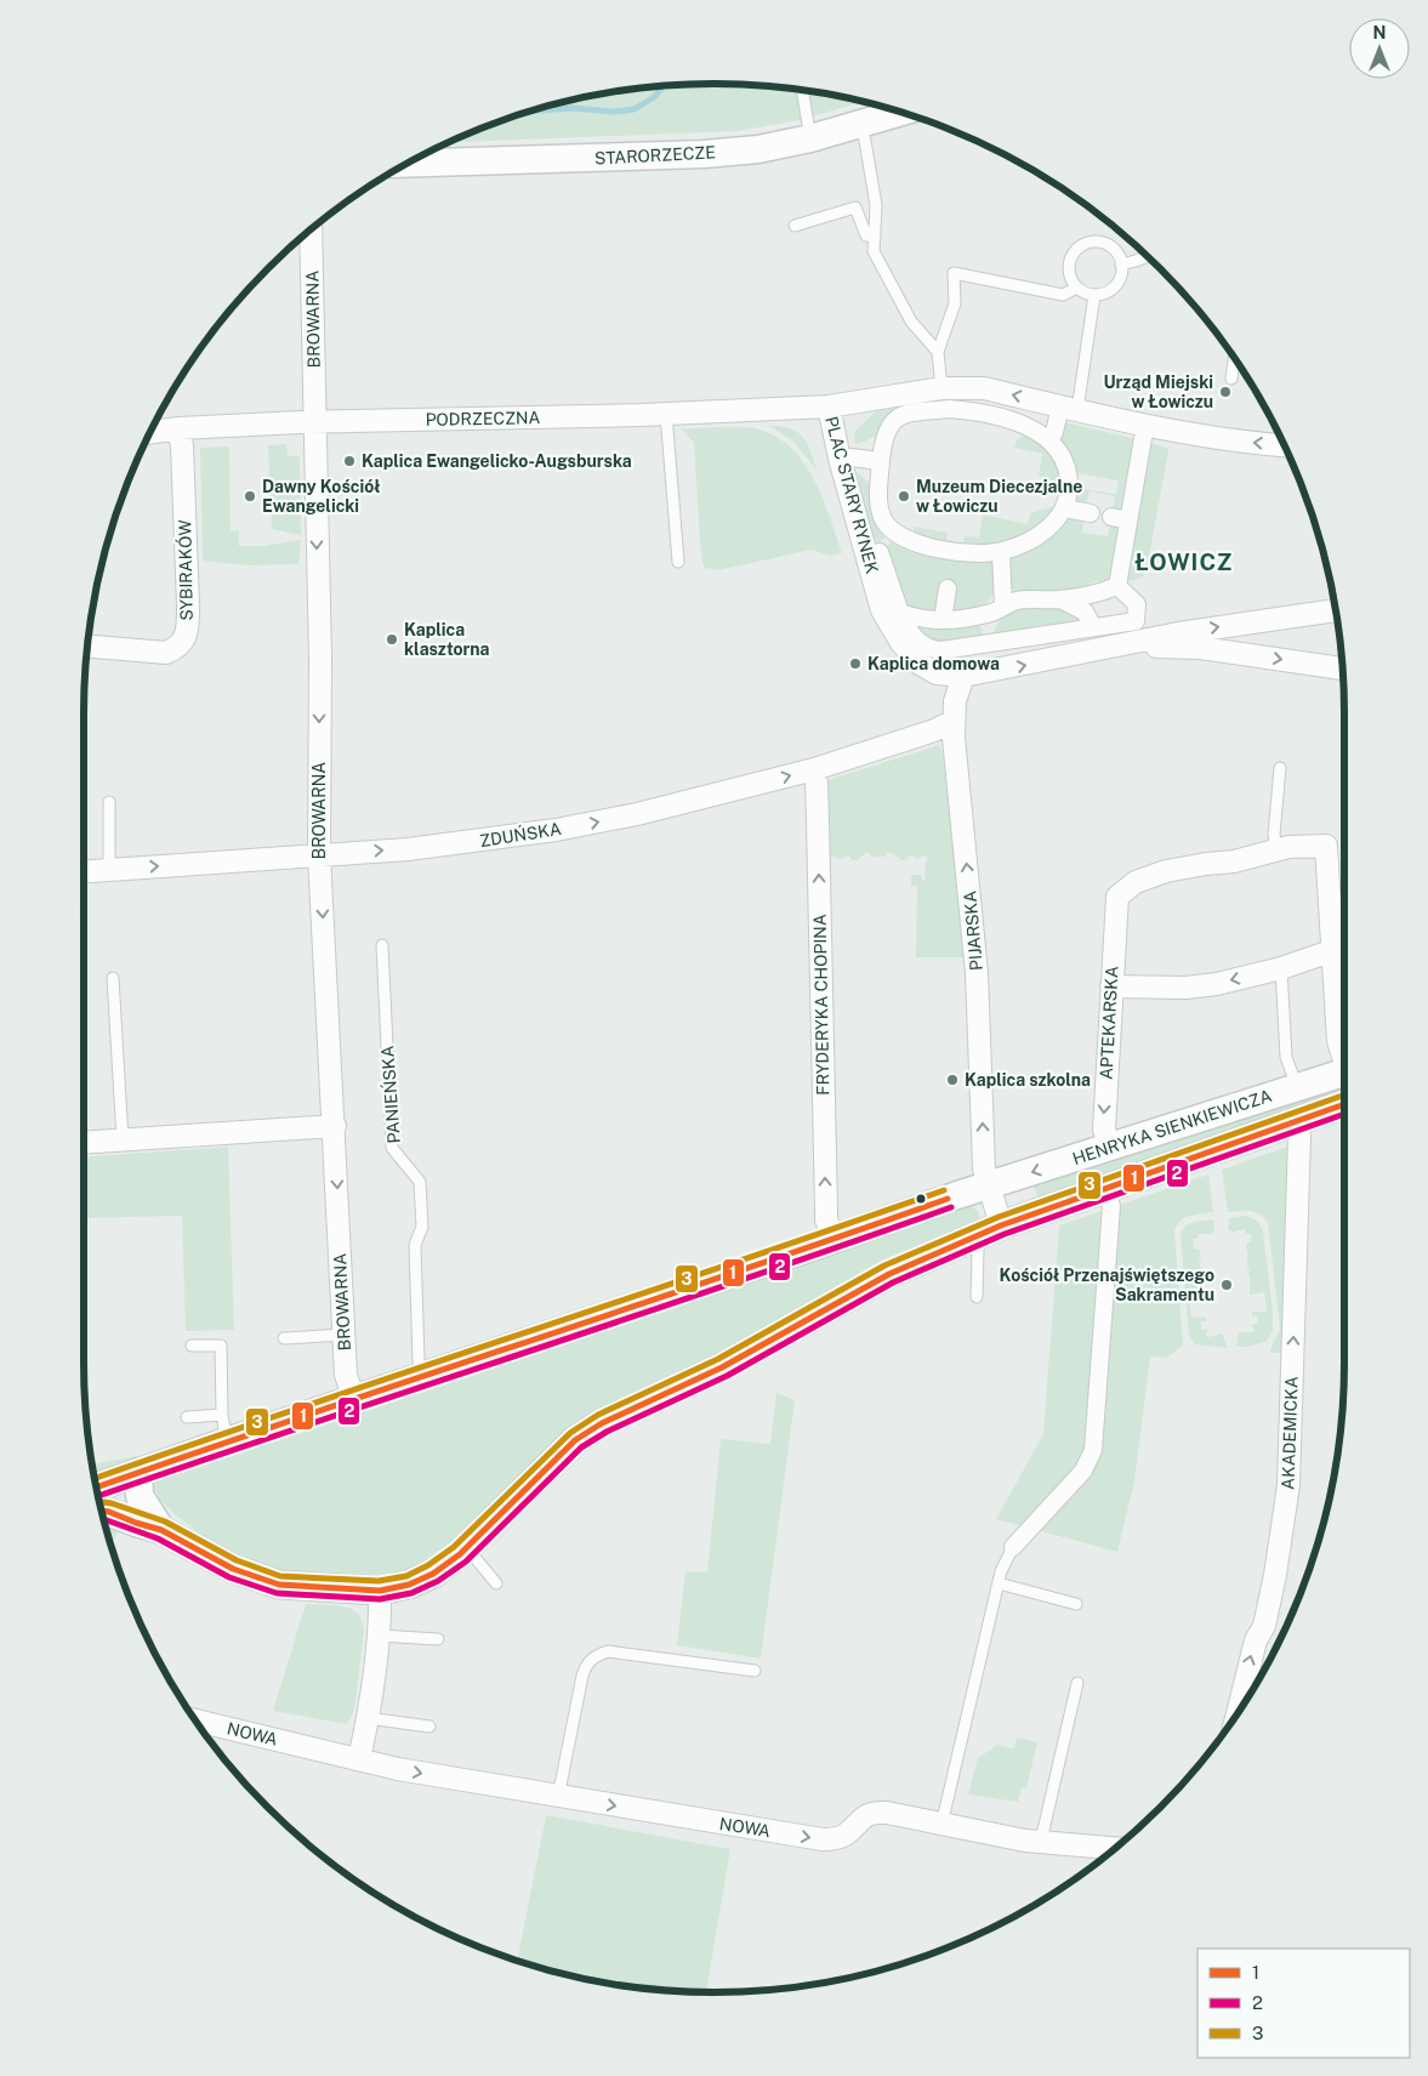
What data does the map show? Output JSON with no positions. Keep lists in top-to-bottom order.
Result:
{
  "streets": {
    "street": [
      "STARORZECZE",
      "BROWARNA",
      "PODRZECZNA",
      "PLAC STARY RYNEK",
      "SYBIRAKÓW",
      "ZDUŃSKA",
      "PIJARSKA",
      "FRYDERYKA CHOPINA",
      "APTEKARSKA",
      "HENRYKA SIENKIEWICZA",
      "AKADEMICKA",
      "NOWA"
    ],
    "lane": ["PANIEŃSKA"]
  },
  "crossings": [
    ["BROWARNA", "PODRZECZNA"],
    ["BROWARNA", "ZDUŃSKA"],
    ["BROWARNA", "HENRYKA SIENKIEWICZA"],
    ["PODRZECZNA", "PLAC STARY RYNEK"],
    ["PODRZECZNA", "SYBIRAKÓW"],
    ["PLAC STARY RYNEK", "PIJARSKA"],
    ["ZDUŃSKA", "PIJARSKA"],
    ["ZDUŃSKA", "FRYDERYKA CHOPINA"],
    ["PIJARSKA", "HENRYKA SIENKIEWICZA"],
    ["FRYDERYKA CHOPINA", "HENRYKA SIENKIEWICZA"],
    ["APTEKARSKA", "HENRYKA SIENKIEWICZA"],
    ["PANIEŃSKA", "HENRYKA SIENKIEWICZA"],
    ["HENRYKA SIENKIEWICZA", "AKADEMICKA"]
  ],
  "one_way": [
    "BROWARNA",
    "ZDUŃSKA",
    "PIJARSKA",
    "FRYDERYKA CHOPINA",
    "APTEKARSKA",
    "AKADEMICKA",
    "NOWA"
  ],
  "districts": ["ŁOWICZ"],
  "places": [
    "Urząd Miejski w Łowiczu",
    "Kaplica Ewangelicko-Augsburska",
    "Dawny Kościół Ewangelicki",
    "Muzeum Diecezjalne w Łowiczu",
    "Kaplica klasztorna",
    "Kaplica domowa",
    "Kaplica szkolna",
    "Kościół Przenajświętszego Sakramentu"
  ],
  "lines": ["transit line 3", "transit line 1", "transit line 2"],
  "legend": ["1", "2", "3"],
  "north": "top"
}
